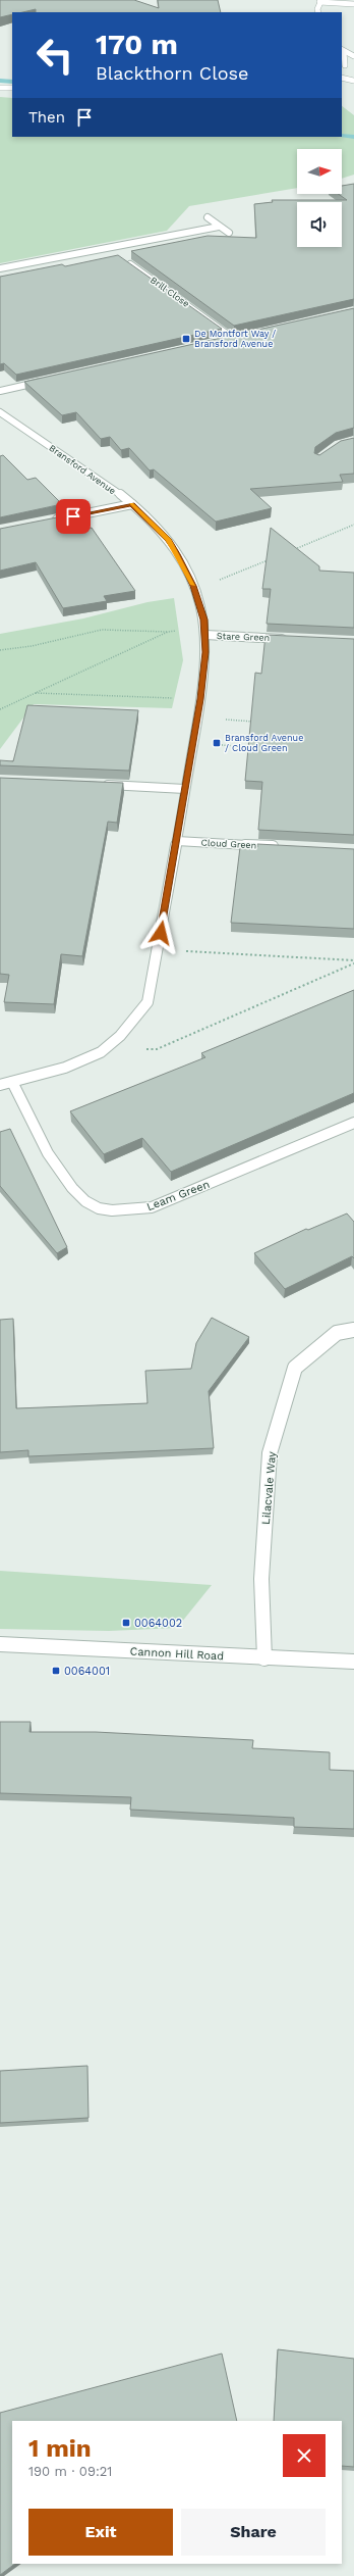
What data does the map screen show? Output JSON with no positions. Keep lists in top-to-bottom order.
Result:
{
  "streets": {
    "street": [
      "Brill Close",
      "Bransford Avenue",
      "Stare Green",
      "Cloud Green",
      "Leam Green",
      "Lilacvale Way",
      "Cannon Hill Road"
    ]
  },
  "crossings": [
    ["Bransford Avenue", "Stare Green"],
    ["Bransford Avenue", "Cloud Green"],
    ["Bransford Avenue", "Leam Green"],
    ["Lilacvale Way", "Cannon Hill Road"]
  ],
  "places": {
    "transit": [
      "De Montfort Way / Bransford Avenue",
      "Bransford Avenue / Cloud Green",
      "0064002",
      "0064001"
    ]
  },
  "north": "right",
  "page": {
    "turn": ["170 m", "Blackthorn Close"],
    "then": "Then",
    "heading": ["1 min", "190 m · 09:21"],
    "buttons": ["Exit", "Share"]
  }
}
